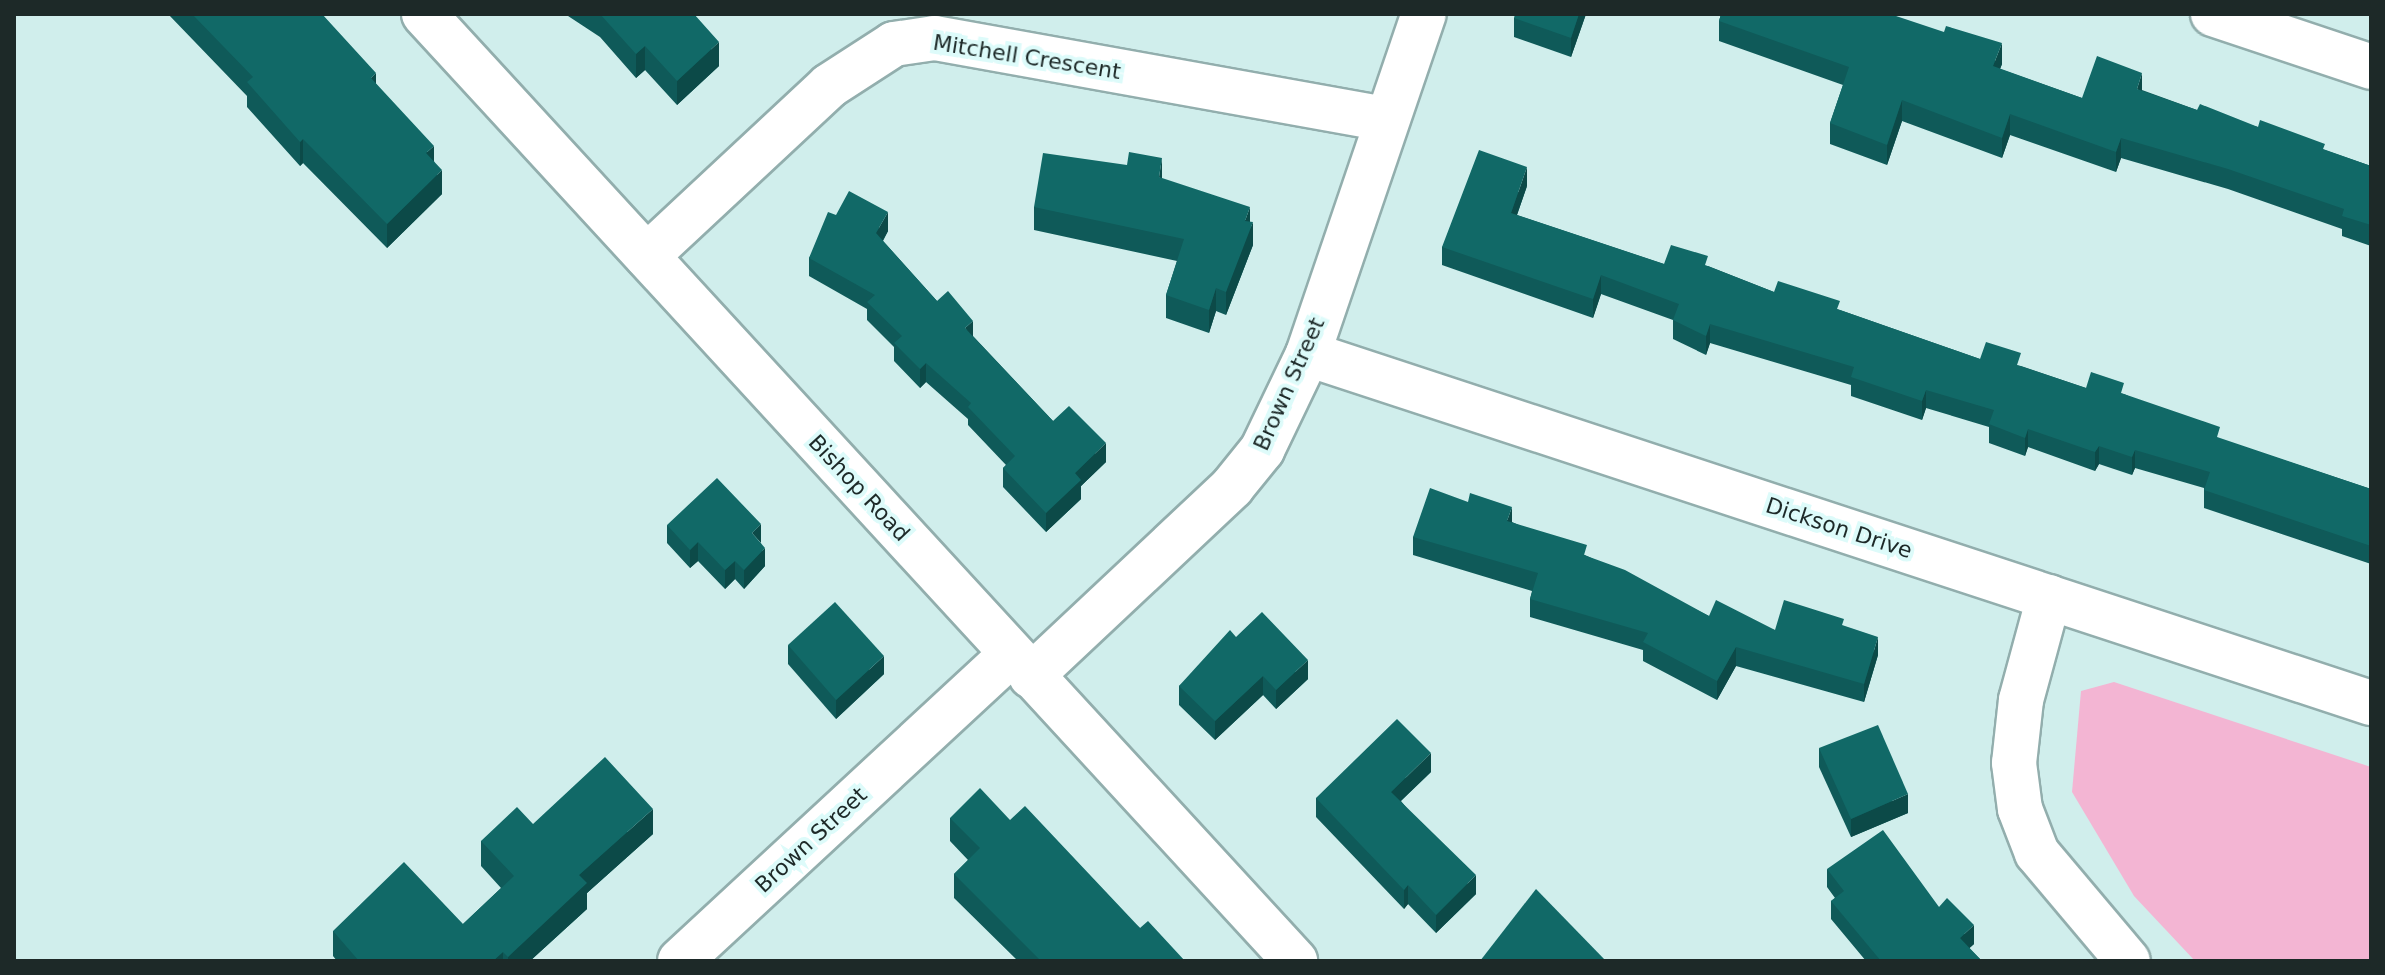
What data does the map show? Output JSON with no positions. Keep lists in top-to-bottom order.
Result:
{
  "streets": {
    "street": [
      "Mitchell Crescent",
      "Brown Street",
      "Bishop Road",
      "Dickson Drive"
    ]
  },
  "crossings": [
    ["Mitchell Crescent", "Brown Street"],
    ["Mitchell Crescent", "Bishop Road"],
    ["Brown Street", "Bishop Road"],
    ["Brown Street", "Dickson Drive"]
  ]
}
